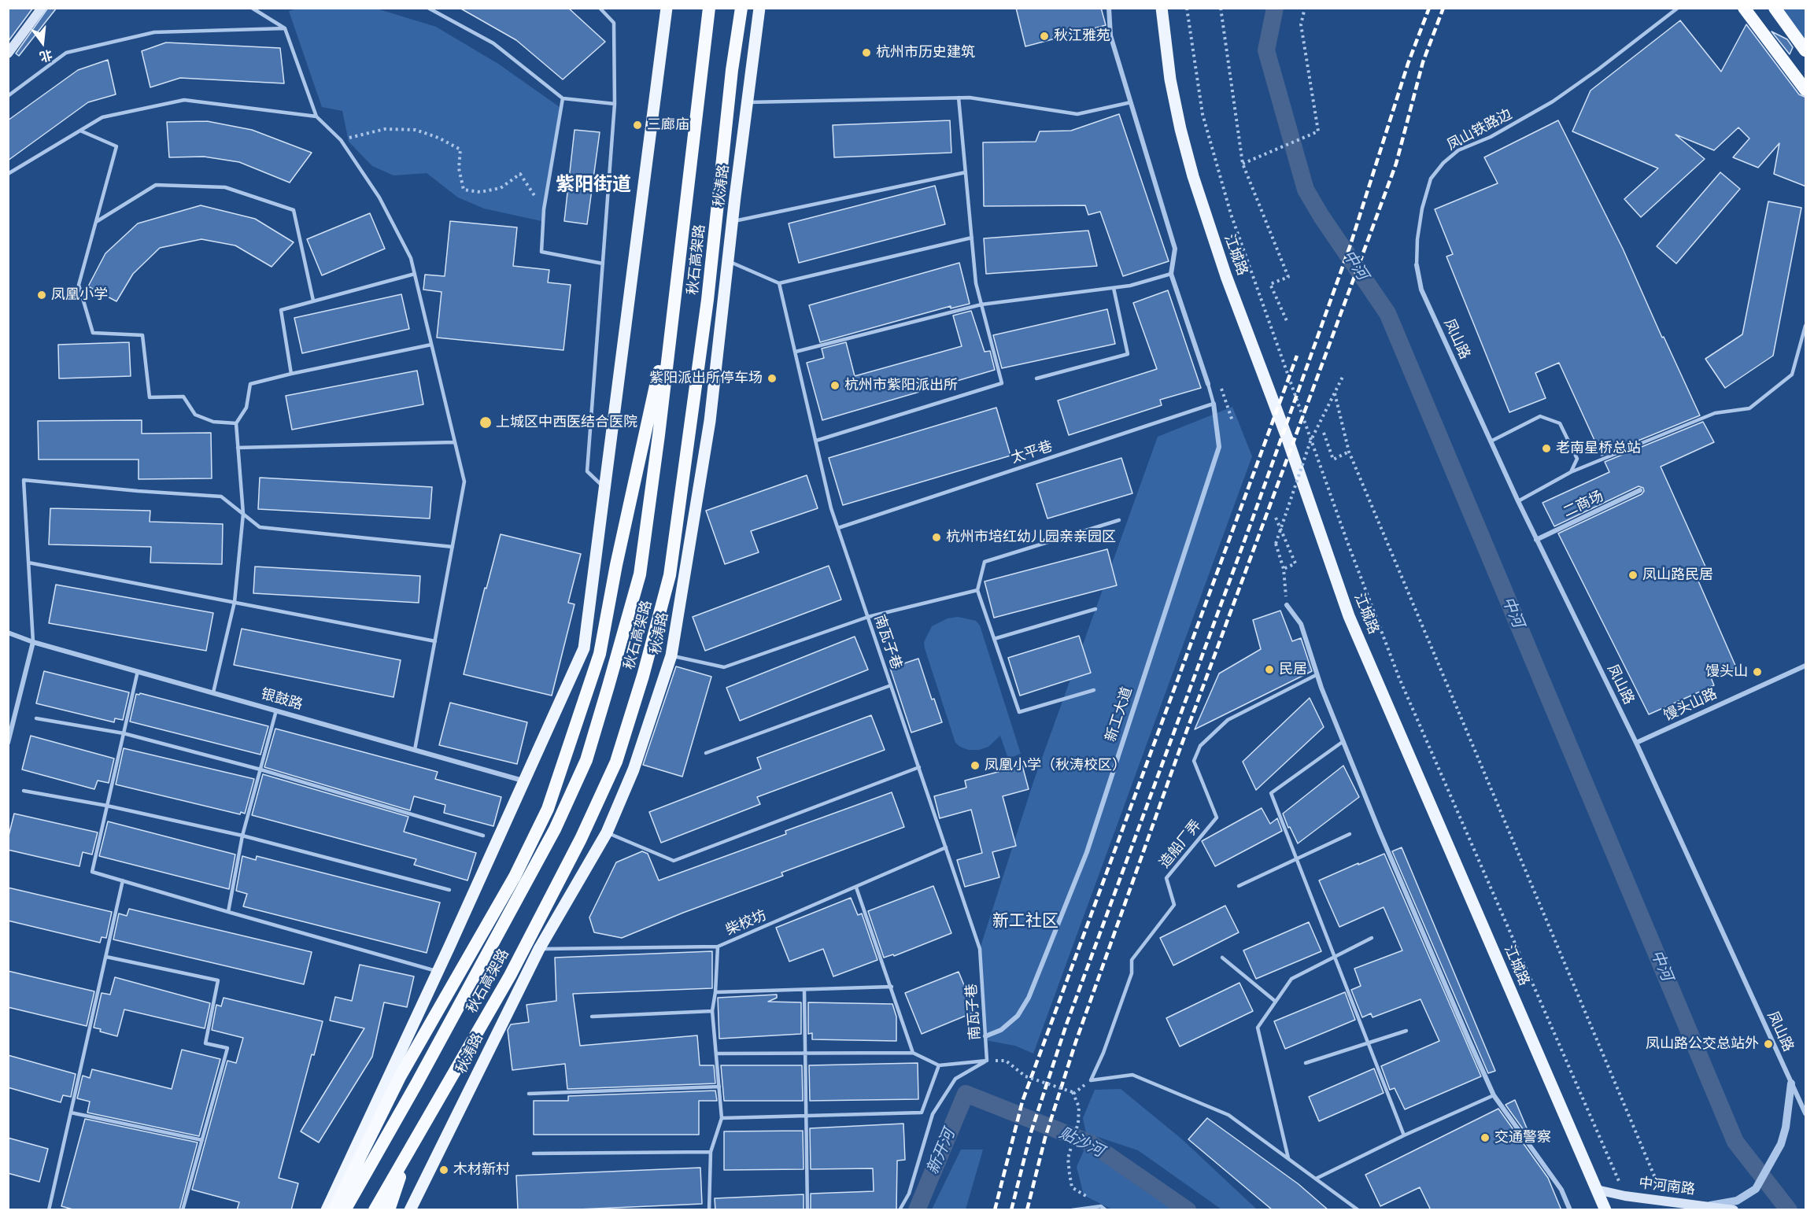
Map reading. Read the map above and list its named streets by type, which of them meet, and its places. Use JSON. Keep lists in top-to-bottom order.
{
  "streets": {
    "highway": ["秋石高架路"],
    "main road": ["秋涛路", "江城路", "中河南路"],
    "street": [
      "凤山路",
      "二商场",
      "银鼓路",
      "馒头山路",
      "新工大道"
    ],
    "lane": [
      "凤山铁路边",
      "太平巷",
      "南瓦子巷",
      "造船厂弄",
      "柴校坊"
    ]
  },
  "crossings": [
    ["凤山铁路边", "凤山路"],
    ["秋涛路", "柴校坊"],
    ["江城路", "中河南路"],
    ["凤山路", "二商场"],
    ["凤山路", "馒头山路"],
    ["太平巷", "南瓦子巷"],
    ["太平巷", "新工大道"],
    ["南瓦子巷", "新工大道"],
    ["南瓦子巷", "柴校坊"]
  ],
  "districts": ["紫阳街道", "新工社区"],
  "water": ["中河", "贴沙河", "新开河"],
  "places": [
    "秋江雅苑",
    "杭州市历史建筑",
    "三廊庙",
    "凤凰小学",
    "紫阳派出所停车场",
    "杭州市紫阳派出所",
    "上城区中西医结合医院",
    "老南星桥总站",
    "杭州市培红幼儿园亲亲园区",
    "凤山路民居",
    "民居",
    "馒头山",
    "凤凰小学（秋涛校区）",
    "凤山路公交总站外",
    "交通警察",
    "木材新村"
  ],
  "north": "bottom"
}
